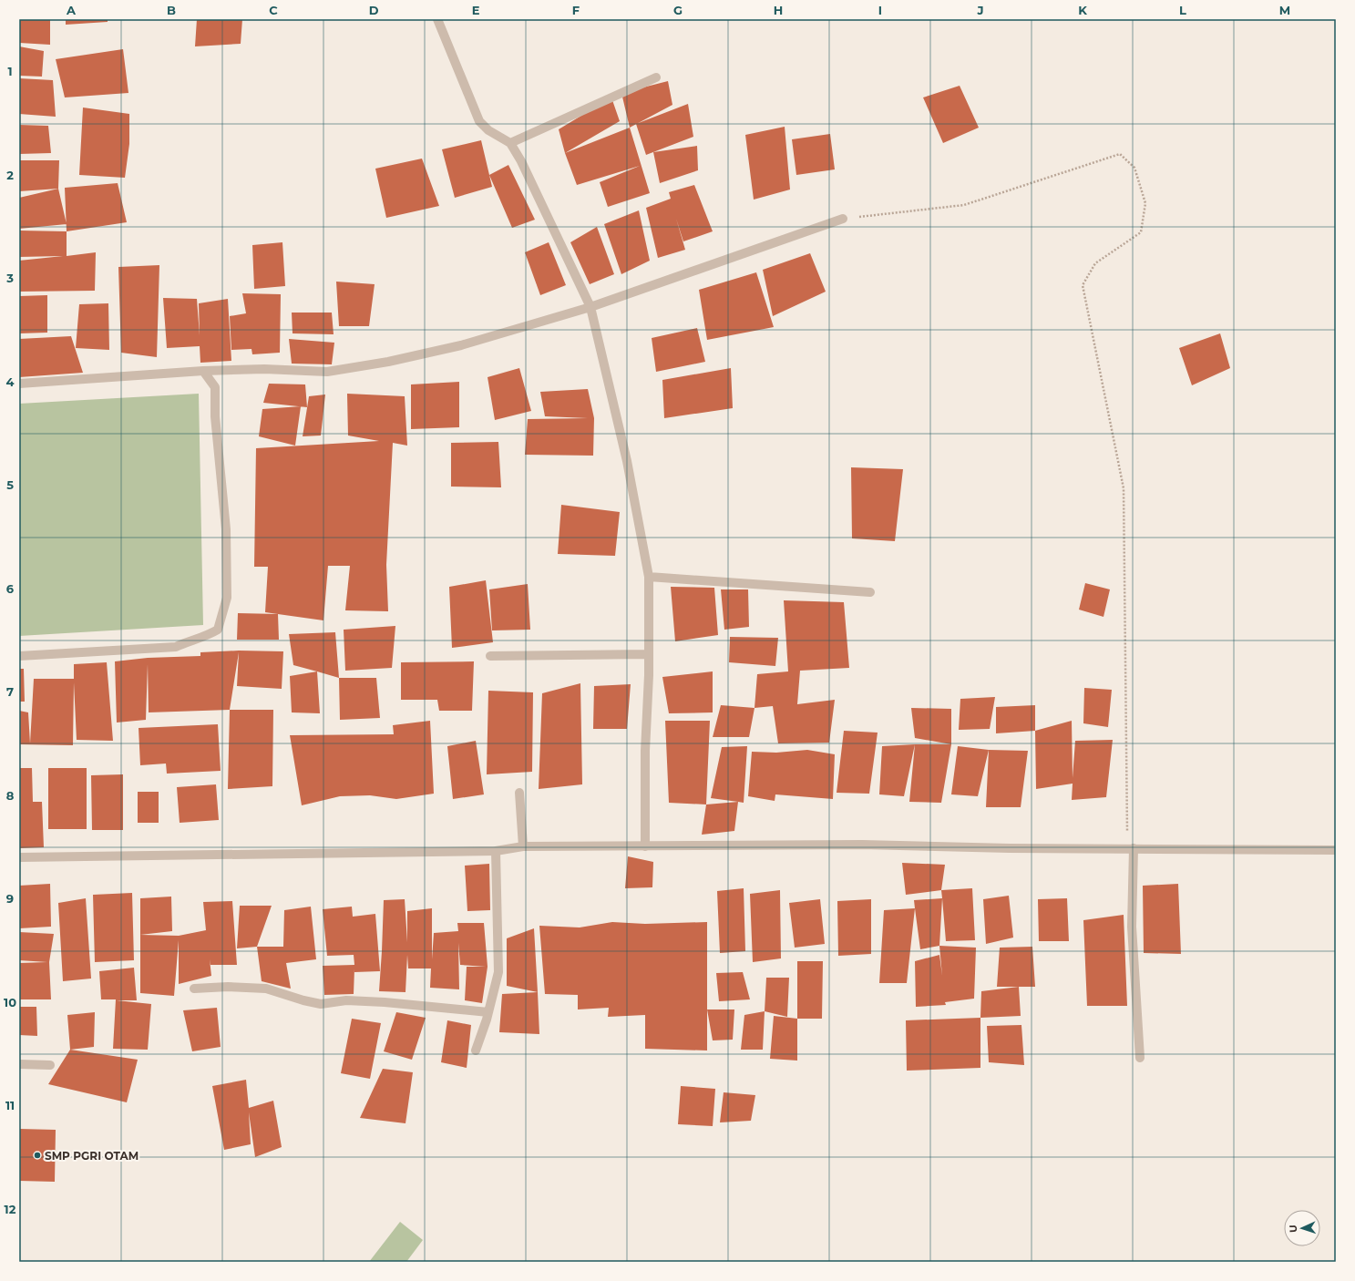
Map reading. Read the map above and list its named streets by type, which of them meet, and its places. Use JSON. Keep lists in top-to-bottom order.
{
  "places": ["SMP PGRI OTAM"],
  "north": "left",
  "grid": {
    "columns": [
      "A",
      "B",
      "C",
      "D",
      "E",
      "F",
      "G",
      "H",
      "I",
      "J",
      "K",
      "L",
      "M"
    ],
    "rows": [
      "1",
      "2",
      "3",
      "4",
      "5",
      "6",
      "7",
      "8",
      "9",
      "10",
      "11",
      "12"
    ]
  }
}
